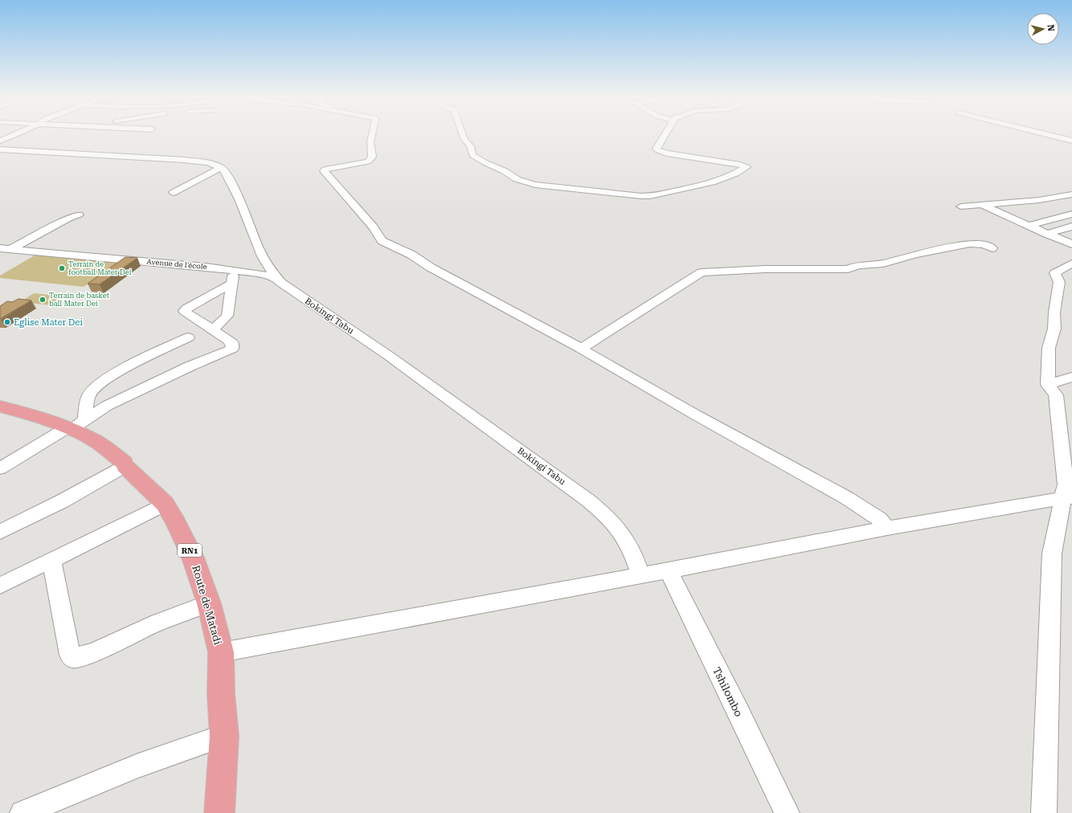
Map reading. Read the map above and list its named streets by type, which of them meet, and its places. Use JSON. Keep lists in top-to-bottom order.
{
  "streets": {
    "highway": ["RN1", "Route de Matadi"],
    "street": ["Avenue de l'école", "Bokingi Tabu", "Tshilombo"]
  },
  "crossings": [
    ["Avenue de l'école", "Bokingi Tabu"]
  ],
  "places": ["Terrain de football Mater Dei", "Terrain de basket ball Mater Dei", "Eglise Mater Dei"],
  "north": "right"
}
